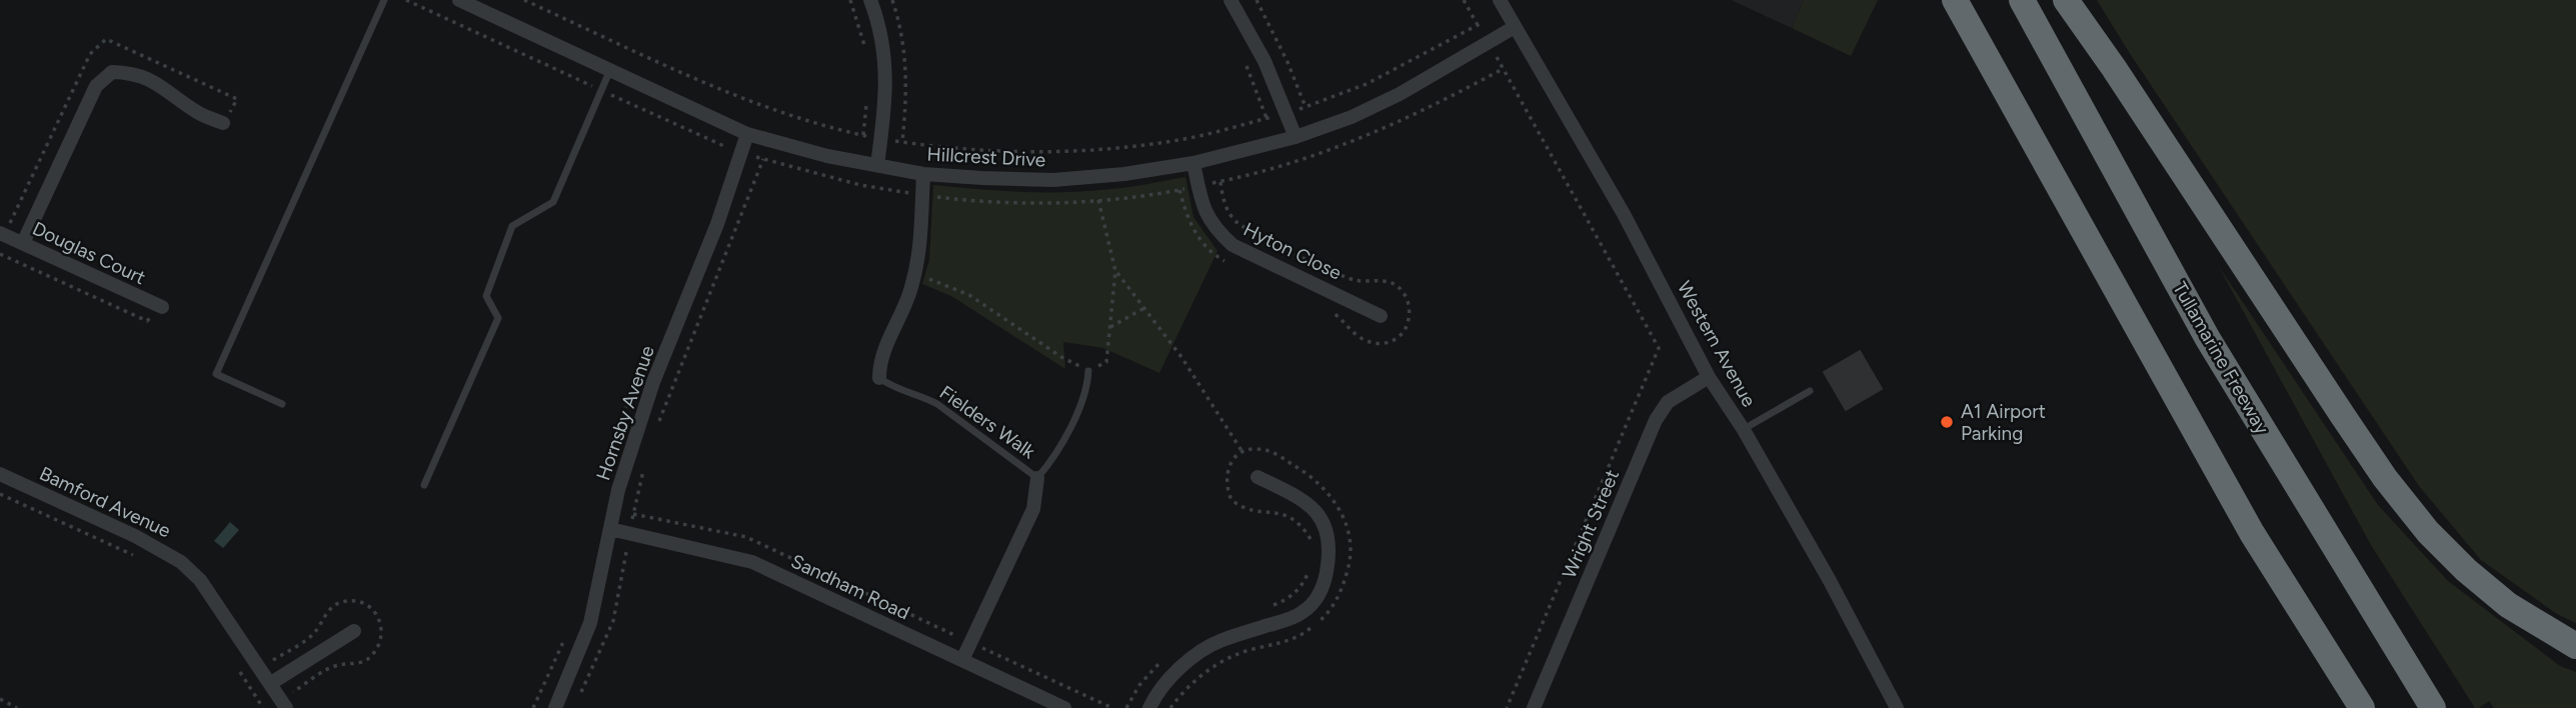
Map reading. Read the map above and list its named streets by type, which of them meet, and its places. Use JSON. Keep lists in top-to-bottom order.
{
  "streets": {
    "highway": ["Tullamarine Freeway"],
    "street": [
      "Hillcrest Drive",
      "Hyton Close",
      "Douglas Court",
      "Western Avenue",
      "Hornsby Avenue",
      "Bamford Avenue",
      "Wright Street",
      "Sandham Road"
    ],
    "lane": ["Fielders Walk"]
  },
  "crossings": [
    ["Hillcrest Drive", "Hyton Close"],
    ["Hillcrest Drive", "Western Avenue"],
    ["Hillcrest Drive", "Hornsby Avenue"],
    ["Western Avenue", "Wright Street"],
    ["Hornsby Avenue", "Sandham Road"]
  ],
  "places": ["A1 Airport Parking"]
}
